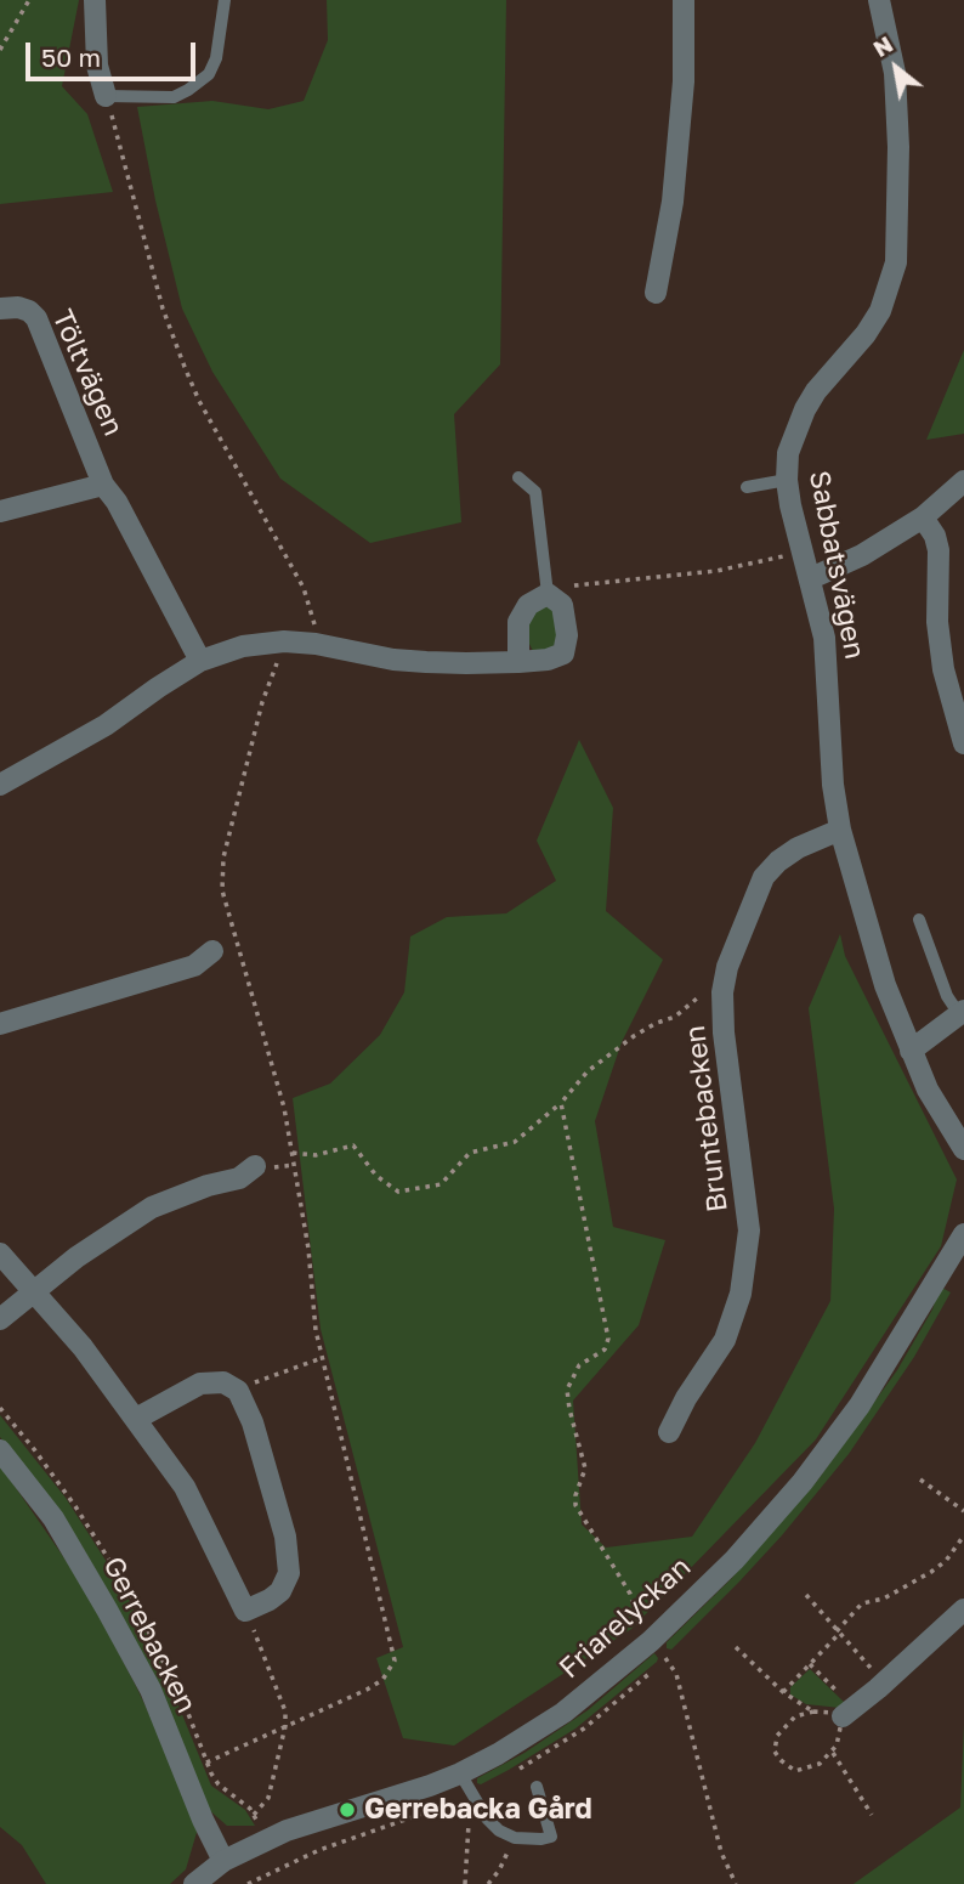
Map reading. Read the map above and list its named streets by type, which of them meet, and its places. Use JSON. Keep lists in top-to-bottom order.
{
  "streets": {
    "street": [
      "Töltvägen",
      "Sabbatsvägen",
      "Bruntebacken",
      "Friarelyckan",
      "Gerrebacken"
    ]
  },
  "crossings": [
    ["Sabbatsvägen", "Bruntebacken"],
    ["Friarelyckan", "Gerrebacken"]
  ],
  "places": ["Gerrebacka Gård"],
  "scale_bar": "50 m",
  "north": "top left"
}
